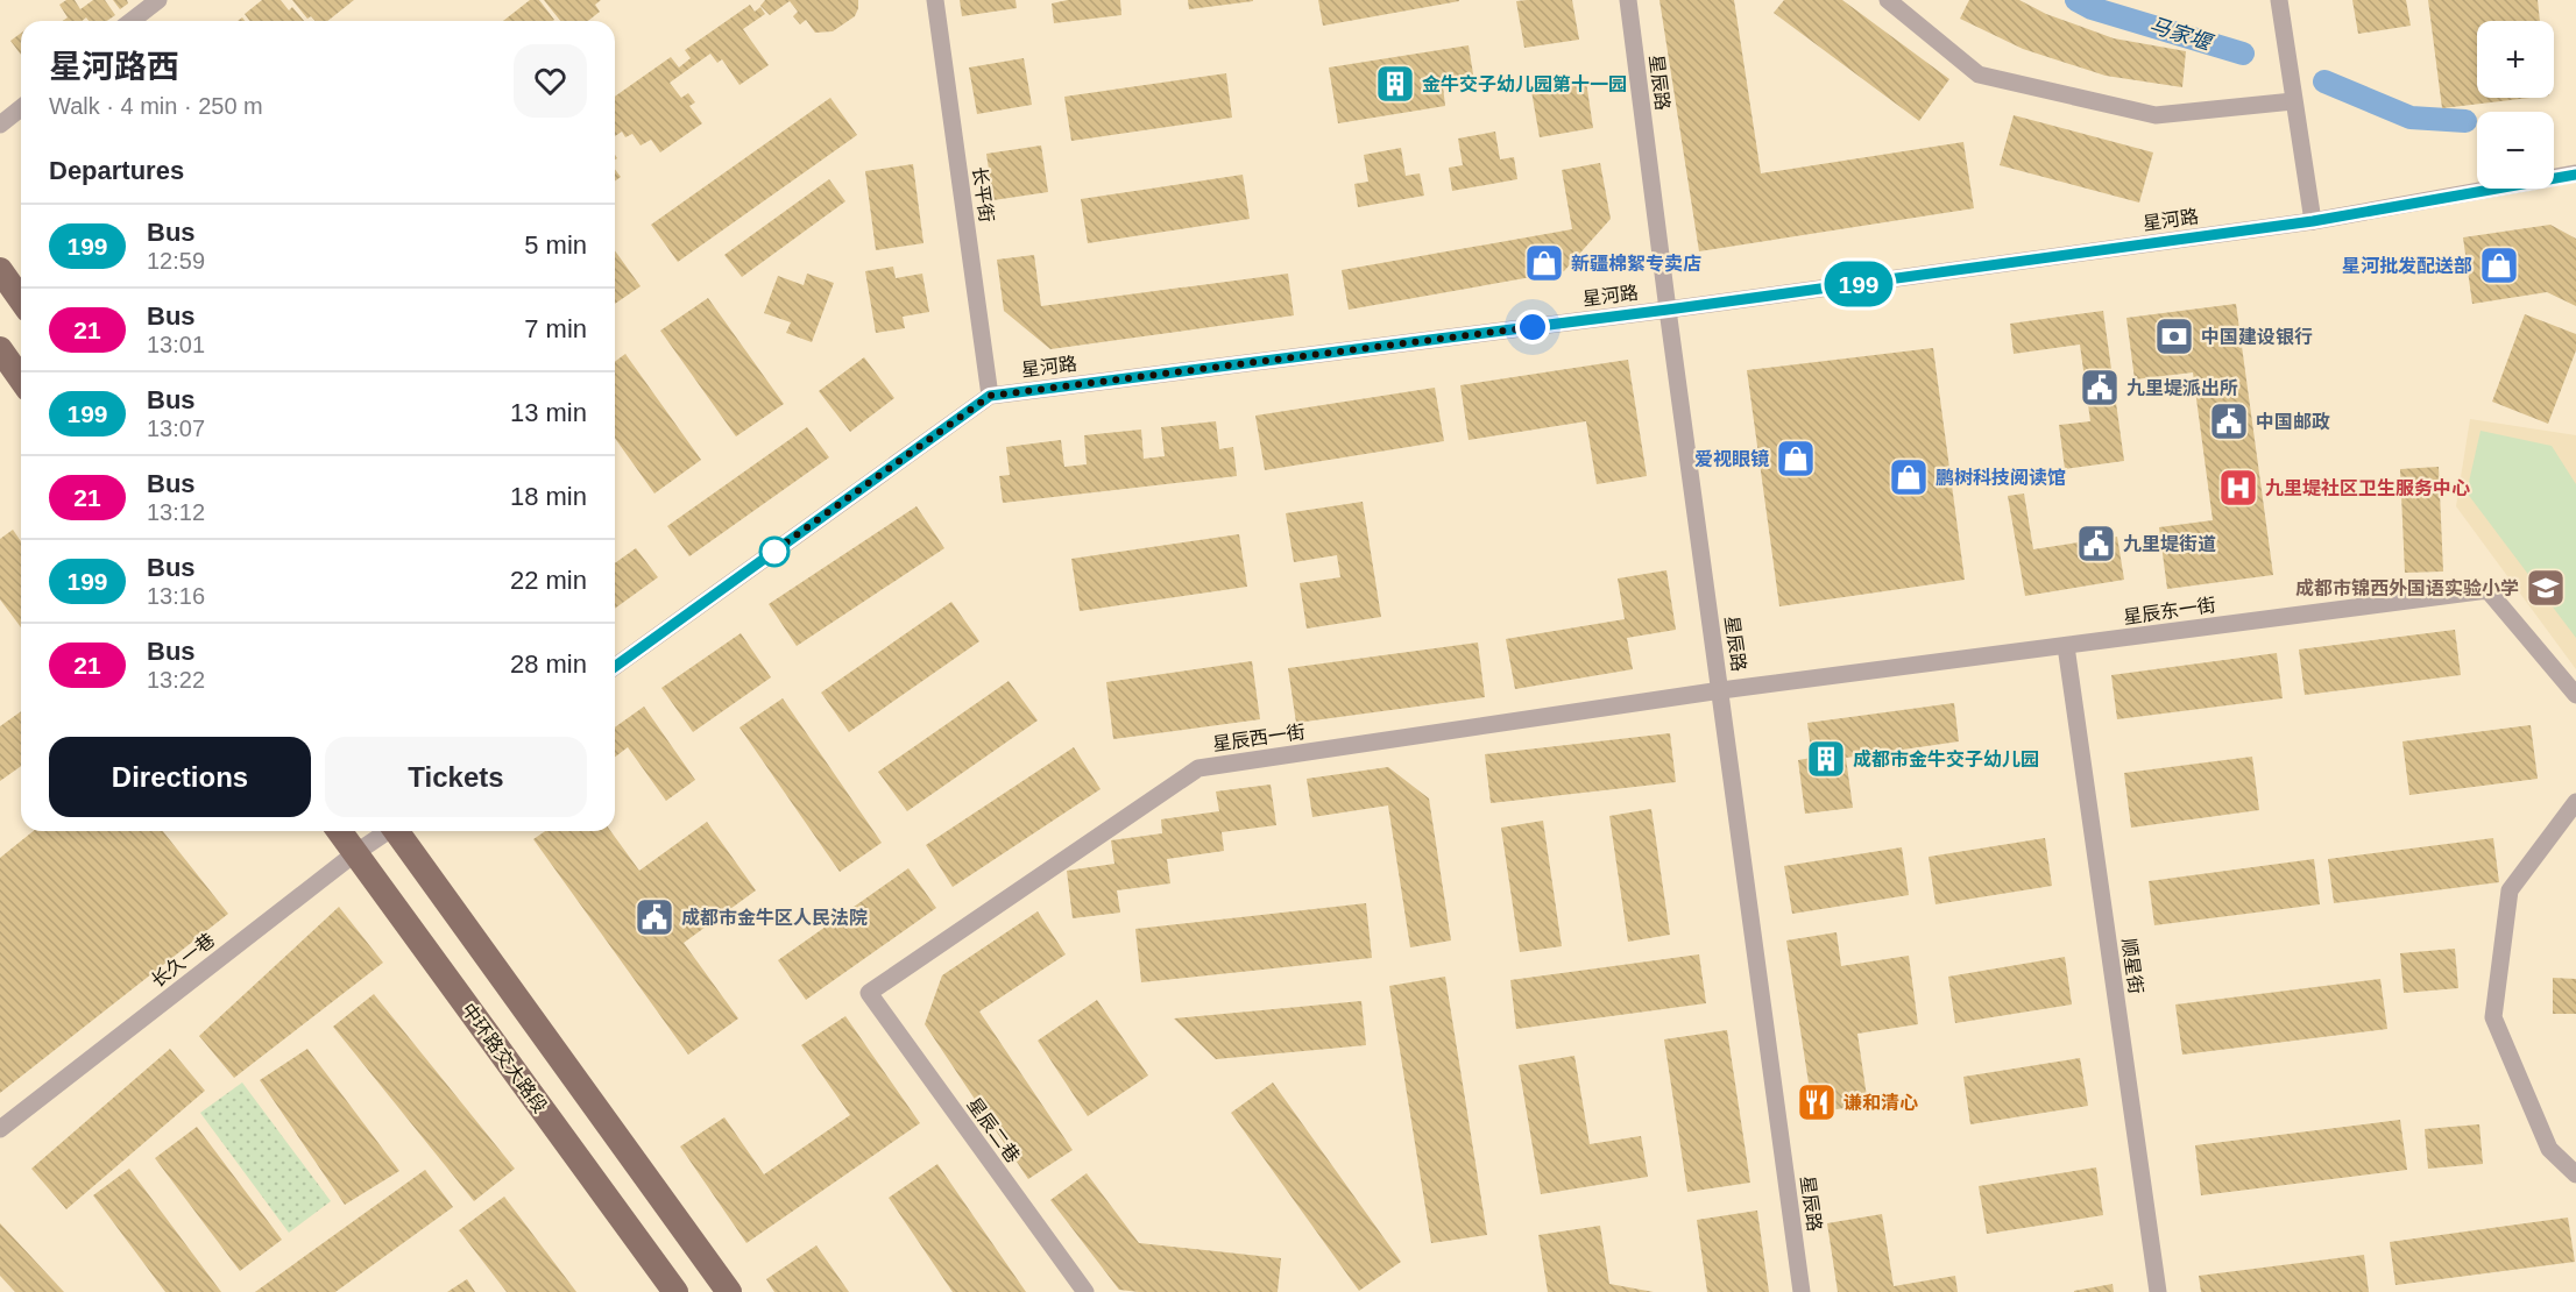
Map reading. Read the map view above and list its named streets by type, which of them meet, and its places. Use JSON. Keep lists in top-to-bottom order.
{
  "streets": {
    "main road": ["中环路交大路段"],
    "street": [
      "星辰路",
      "长平街",
      "星河路",
      "星辰东一街",
      "星辰西一街",
      "长久一巷",
      "顺星街",
      "星辰二巷"
    ]
  },
  "crossings": [
    ["星辰路", "星河路"],
    ["星辰路", "星辰东一街"],
    ["星辰路", "星辰西一街"],
    ["长平街", "星河路"],
    ["星辰东一街", "星辰西一街"],
    ["星辰东一街", "顺星街"],
    ["星辰西一街", "星辰二巷"],
    ["长久一巷", "中环路交大路段"]
  ],
  "water": ["马家堰"],
  "places": {
    "building": ["金牛交子幼儿园第十一园", "成都市金牛交子幼儿园"],
    "shop": [
      "新疆棉絮专卖店",
      "星河批发配送部",
      "爱视眼镜",
      "鹏树科技阅读馆"
    ],
    "bank": ["中国建设银行"],
    "public building": [
      "九里堤派出所",
      "中国邮政",
      "九里堤街道",
      "成都市金牛区人民法院"
    ],
    "hospital": ["九里堤社区卫生服务中心"],
    "school or university": ["成都市锦西外国语实验小学"],
    "restaurant": ["谦和清心"]
  },
  "lines": ["bus line 199"],
  "page": {
    "on_map": "199",
    "map_buttons": ["+", "−"],
    "heading": [
      ["星河路西", "Walk · 4 min · 250 m"],
      "Departures"
    ],
    "list": [
      {
        "mark": "199",
        "name": "Bus",
        "note": "12:59",
        "value": "5 min"
      },
      {
        "mark": "21",
        "name": "Bus",
        "note": "13:01",
        "value": "7 min"
      },
      {
        "mark": "199",
        "name": "Bus",
        "note": "13:07",
        "value": "13 min"
      },
      {
        "mark": "21",
        "name": "Bus",
        "note": "13:12",
        "value": "18 min"
      },
      {
        "mark": "199",
        "name": "Bus",
        "note": "13:16",
        "value": "22 min"
      },
      {
        "mark": "21",
        "name": "Bus",
        "note": "13:22",
        "value": "28 min"
      }
    ],
    "buttons": ["Directions", "Tickets"]
  }
}
